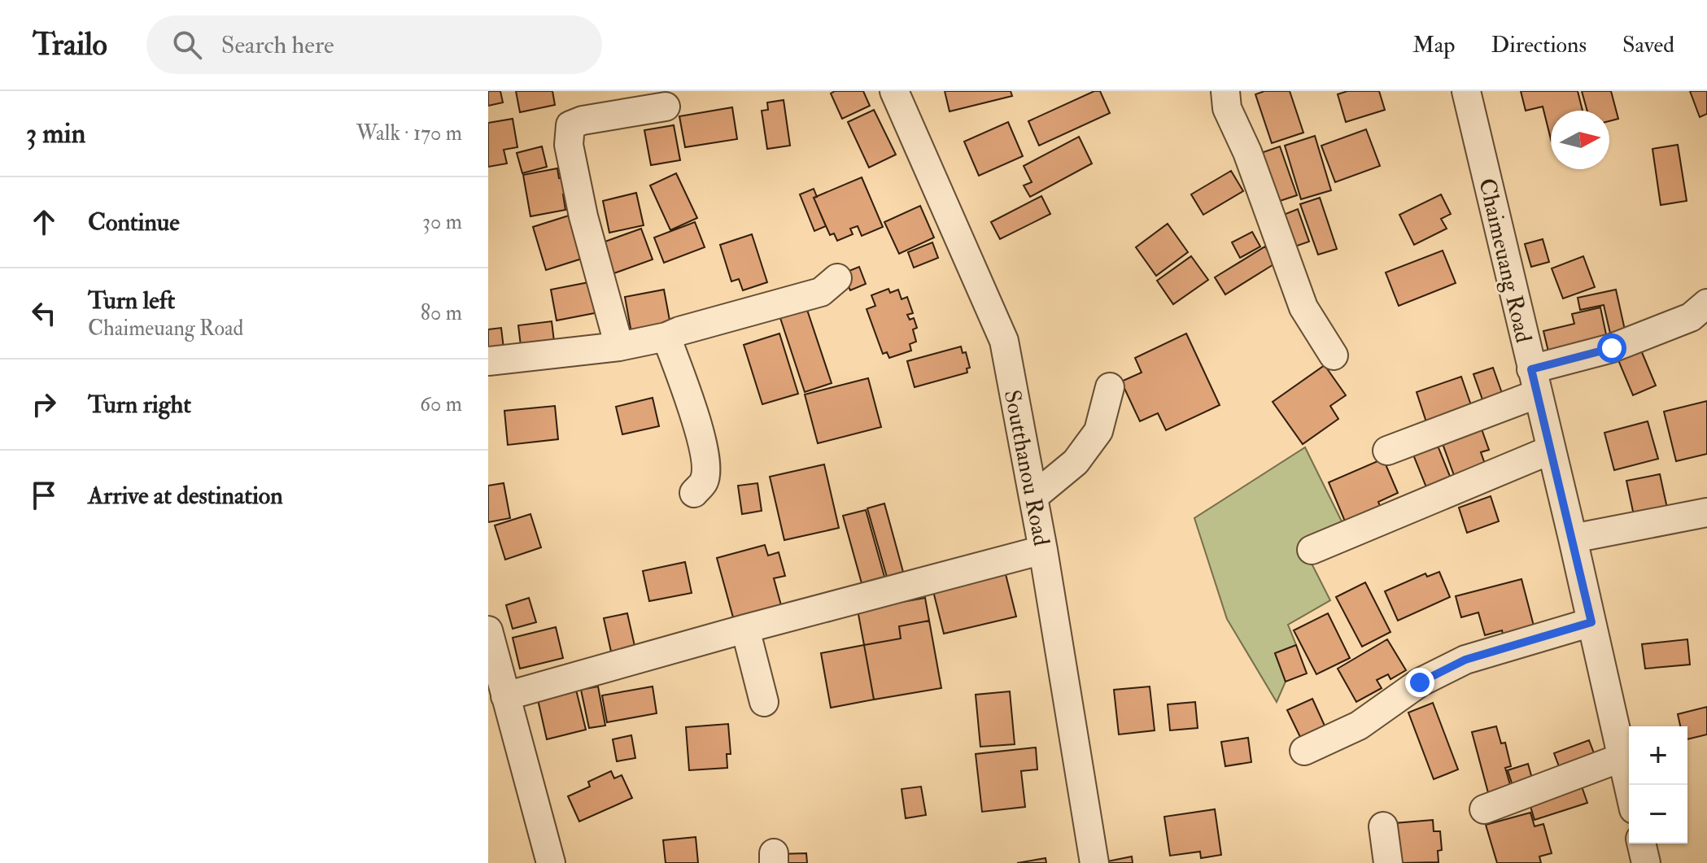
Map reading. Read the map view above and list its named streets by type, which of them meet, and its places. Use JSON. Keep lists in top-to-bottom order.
{
  "streets": {
    "street": ["Chaimeuang Road", "Soutthanou Road"]
  },
  "north": "right",
  "page": {
    "header": "Trailo",
    "search": "Search here",
    "nav": ["Map", "Directions", "Saved"],
    "heading": ["3 min", "Walk · 170 m"],
    "list": [
      ["Continue", "30 m"],
      ["Turn left", "Chaimeuang Road", "80 m"],
      ["Turn right", "60 m"],
      "Arrive at destination"
    ],
    "map_buttons": ["+", "−"]
  }
}
